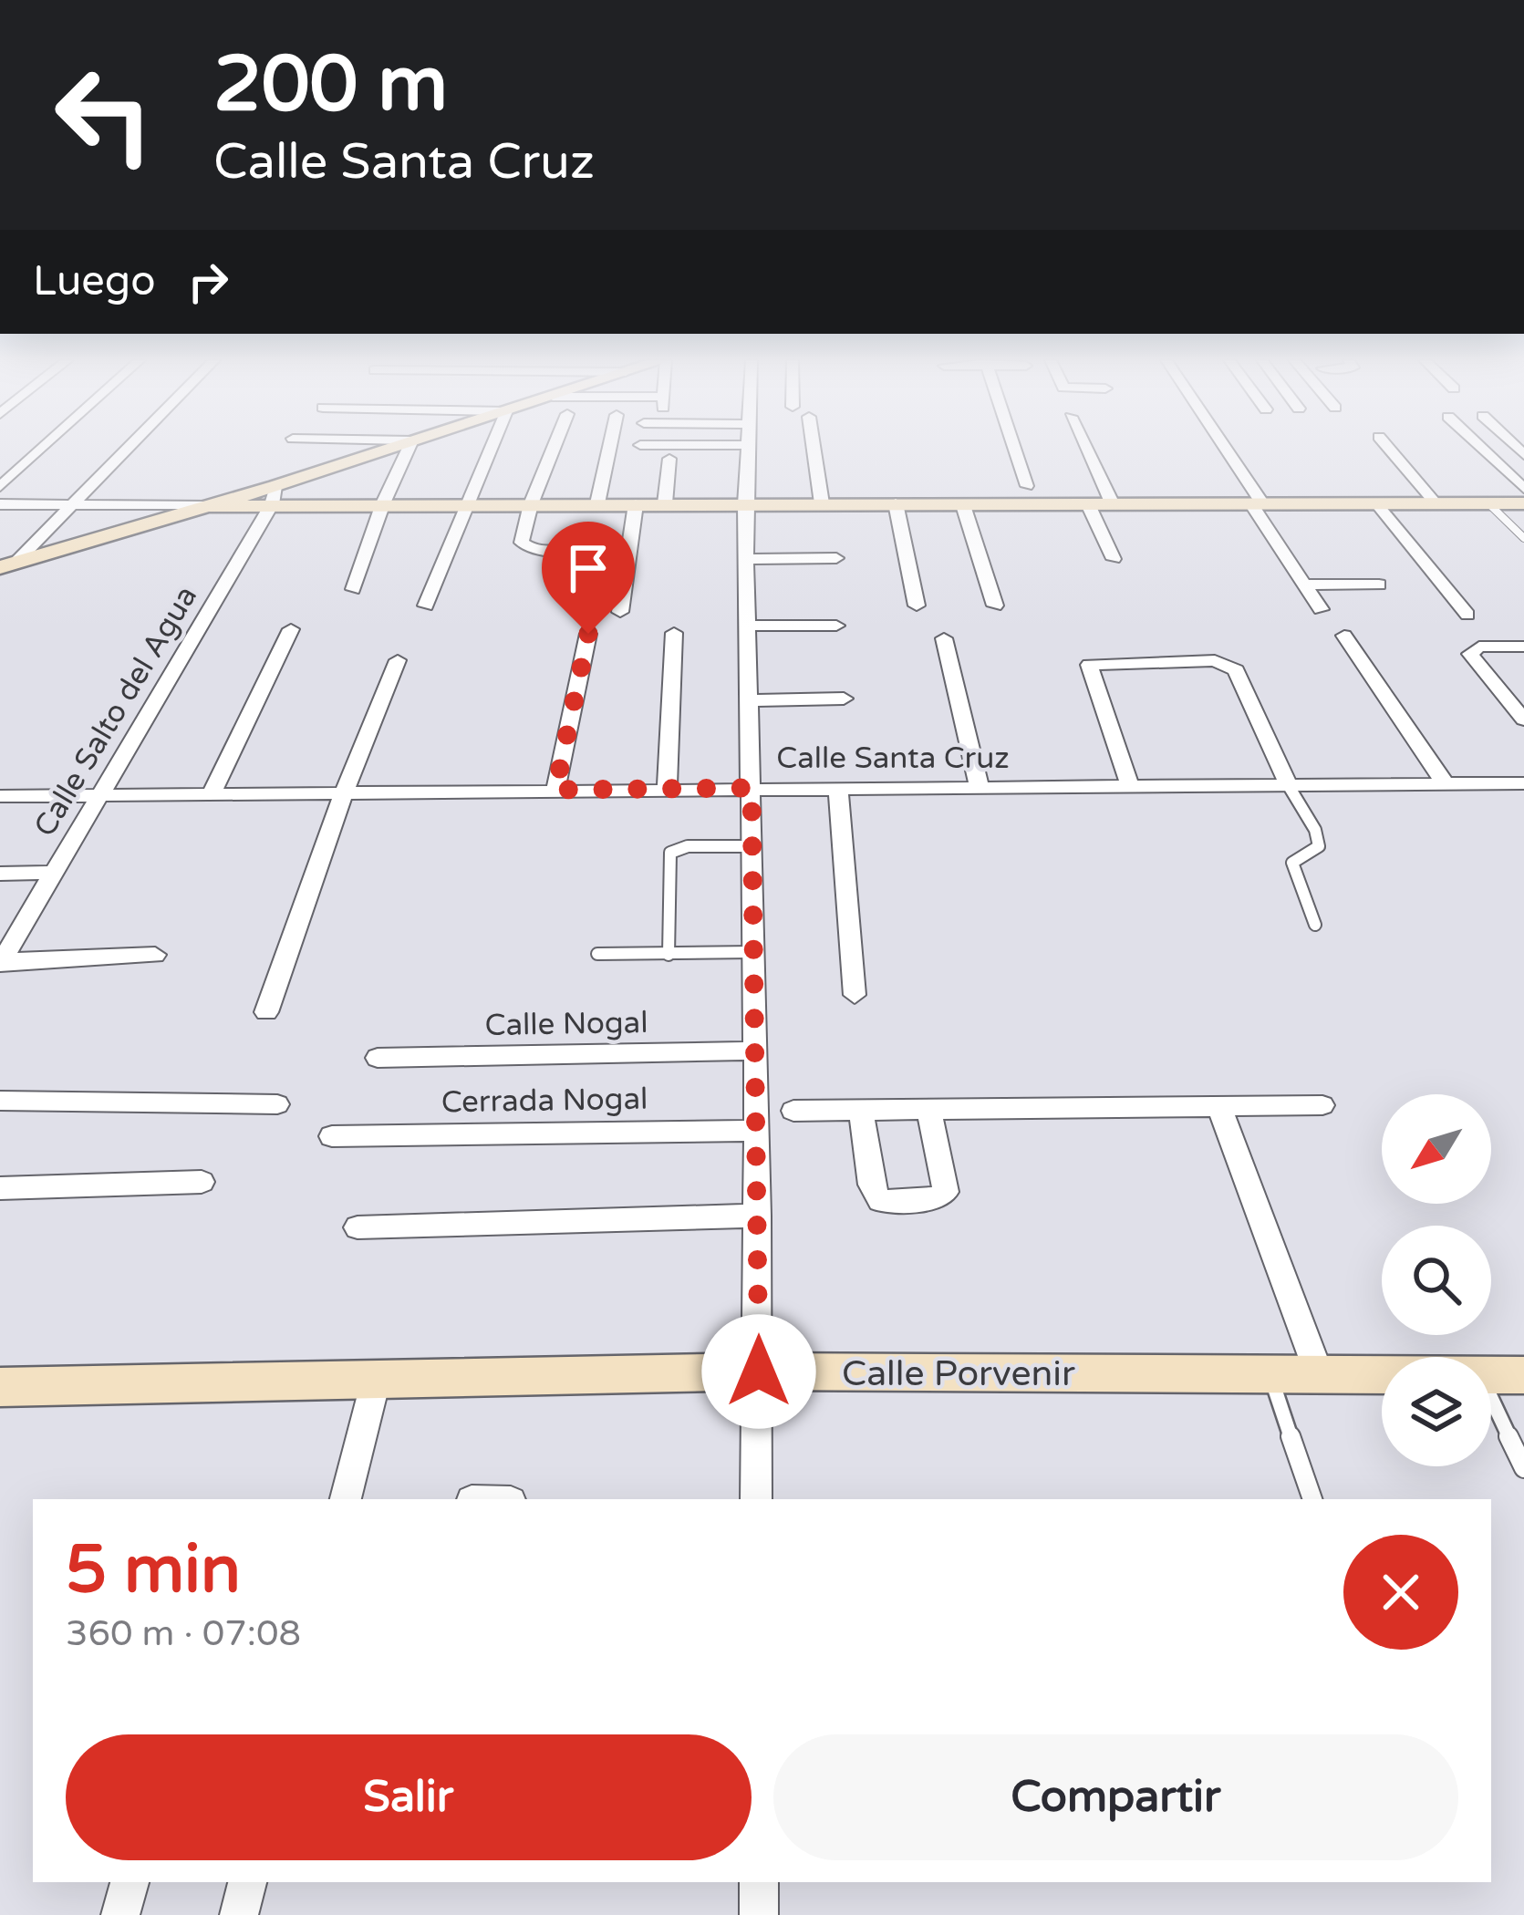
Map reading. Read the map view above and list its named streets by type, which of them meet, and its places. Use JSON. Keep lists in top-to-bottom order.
{
  "streets": {
    "street": [
      "Calle Salto del Agua",
      "Calle Santa Cruz",
      "Calle Nogal",
      "Cerrada Nogal",
      "Calle Porvenir"
    ]
  },
  "crossings": [
    ["Calle Salto del Agua", "Calle Santa Cruz"]
  ],
  "north": "bottom left",
  "page": {
    "turn": ["200 m", "Calle Santa Cruz"],
    "then": "Luego",
    "heading": ["5 min", "360 m · 07:08"],
    "buttons": ["Salir", "Compartir"]
  }
}
